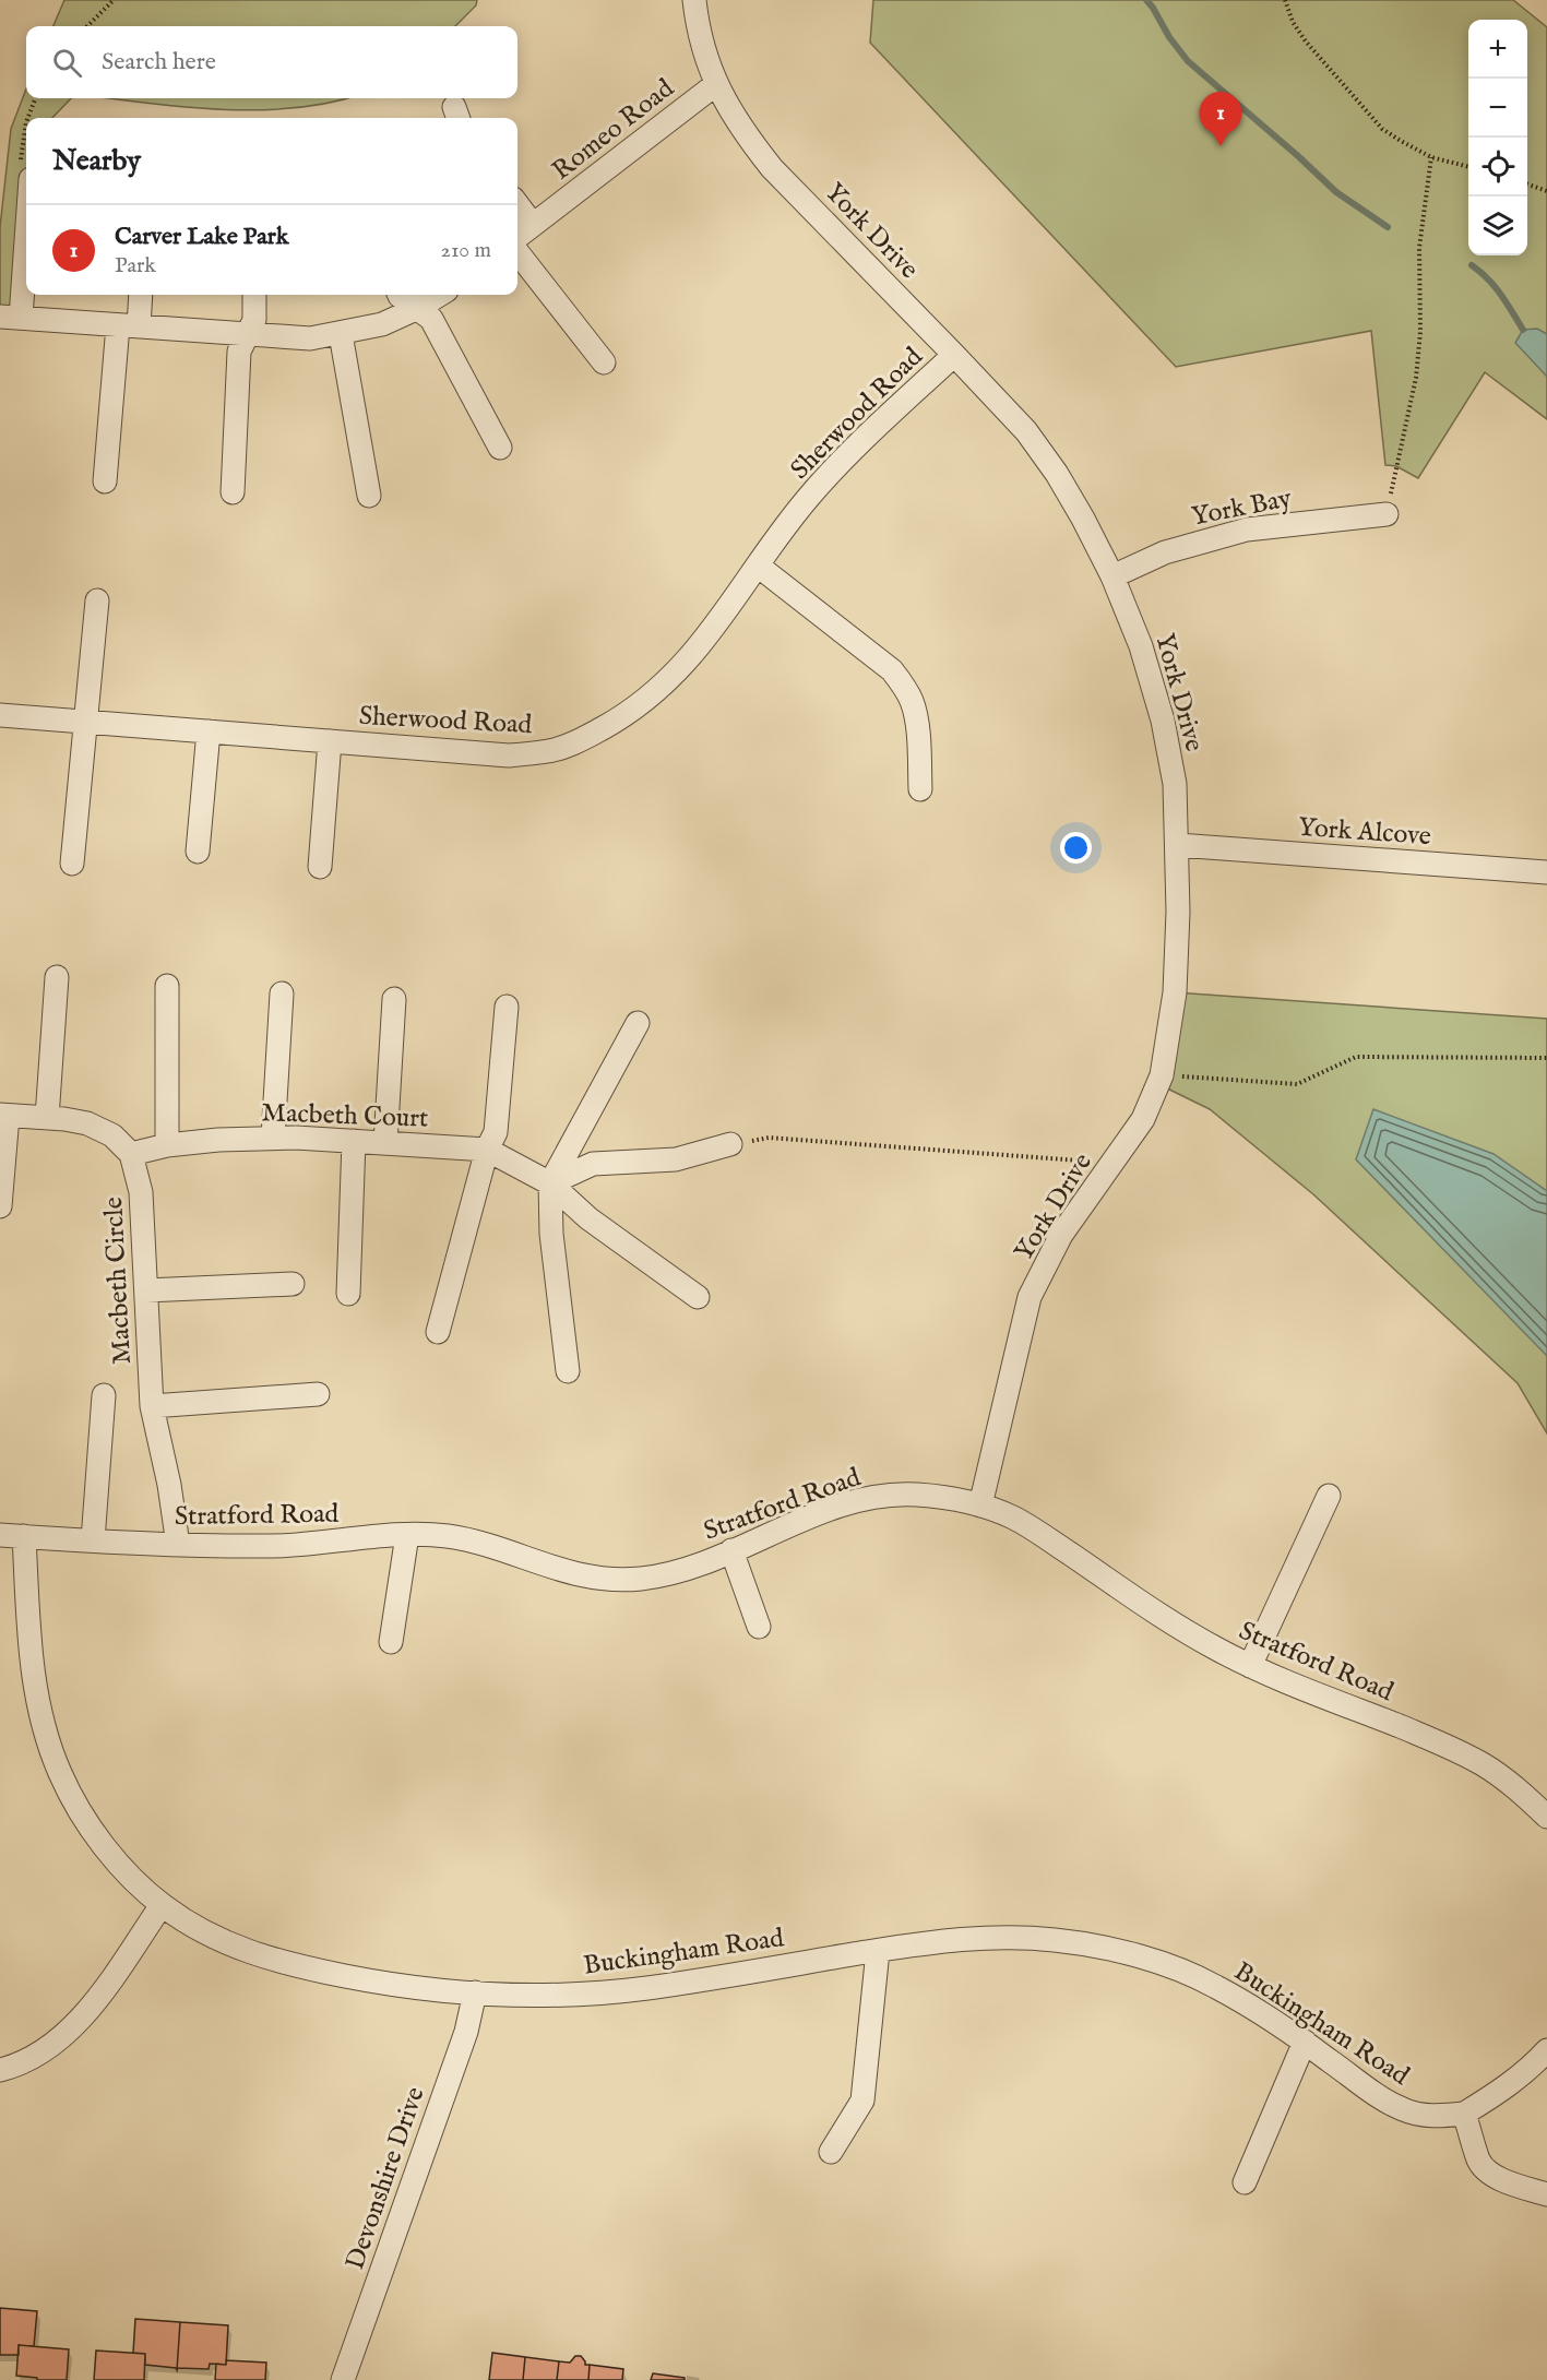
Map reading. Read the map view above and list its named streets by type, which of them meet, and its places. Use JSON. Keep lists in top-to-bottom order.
{
  "streets": {
    "street": [
      "Romeo Road",
      "York Drive",
      "Sherwood Road",
      "York Bay",
      "York Alcove",
      "Macbeth Court",
      "Macbeth Circle",
      "Stratford Road",
      "Buckingham Road",
      "Devonshire Drive"
    ]
  },
  "crossings": [
    ["Romeo Road", "York Drive"],
    ["York Drive", "Sherwood Road"],
    ["York Drive", "York Bay"],
    ["York Drive", "York Alcove"],
    ["York Drive", "Stratford Road"],
    ["Macbeth Court", "Macbeth Circle"],
    ["Macbeth Circle", "Stratford Road"],
    ["Stratford Road", "Buckingham Road"],
    ["Buckingham Road", "Devonshire Drive"]
  ],
  "page": {
    "map_buttons": ["+", "−"],
    "search": "Search here",
    "pins": "1",
    "heading": "Nearby",
    "list": [
      {
        "mark": "1",
        "name": "Carver Lake Park",
        "note": "Park",
        "value": "210 m"
      }
    ]
  }
}
